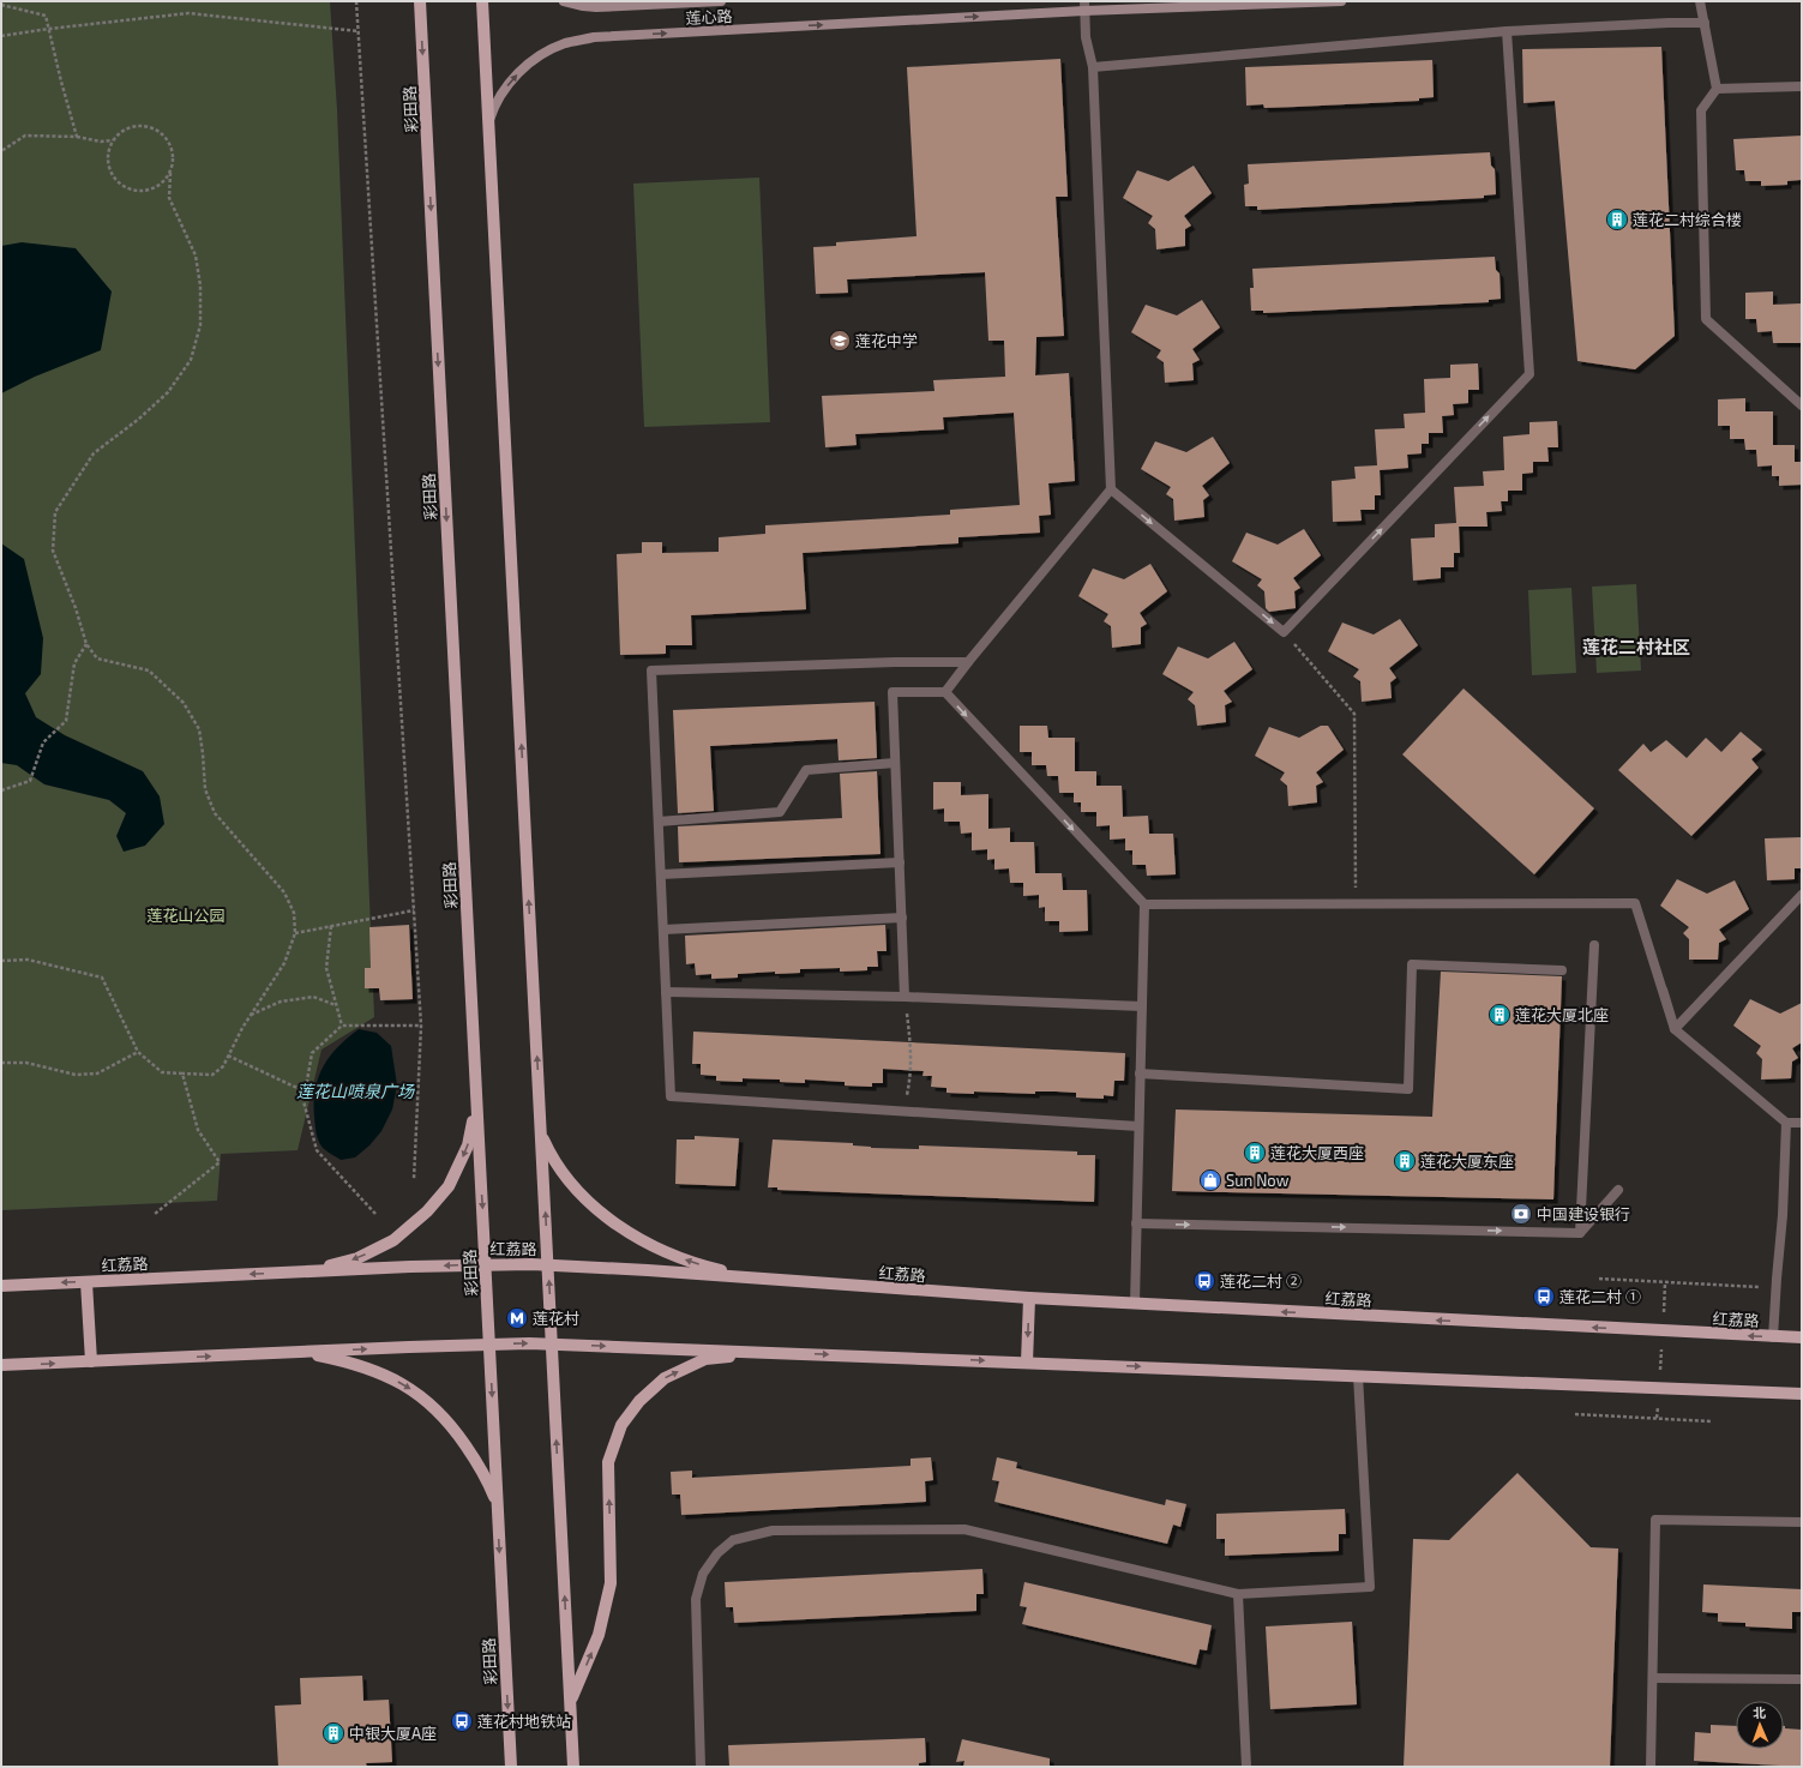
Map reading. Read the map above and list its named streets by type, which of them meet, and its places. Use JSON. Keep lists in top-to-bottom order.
{
  "streets": {
    "main road": ["莲心路", "彩田路", "红荔路"]
  },
  "crossings": [
    ["彩田路", "红荔路"]
  ],
  "one_way": ["莲心路"],
  "districts": ["莲花二村社区"],
  "water": ["莲花山喷泉广场"],
  "parks": ["莲花山公园"],
  "places": {
    "building": [
      "莲花二村综合楼",
      "莲花大厦北座",
      "莲花大厦西座",
      "莲花大厦东座",
      "中银大厦A座"
    ],
    "school or university": ["莲花中学"],
    "shop": ["Sun Now"],
    "bank": ["中国建设银行"],
    "bus stop": ["莲花二村 ②", "莲花二村 ①", "莲花村地铁站"],
    "metro station": ["莲花村"]
  },
  "north": "top"
}
